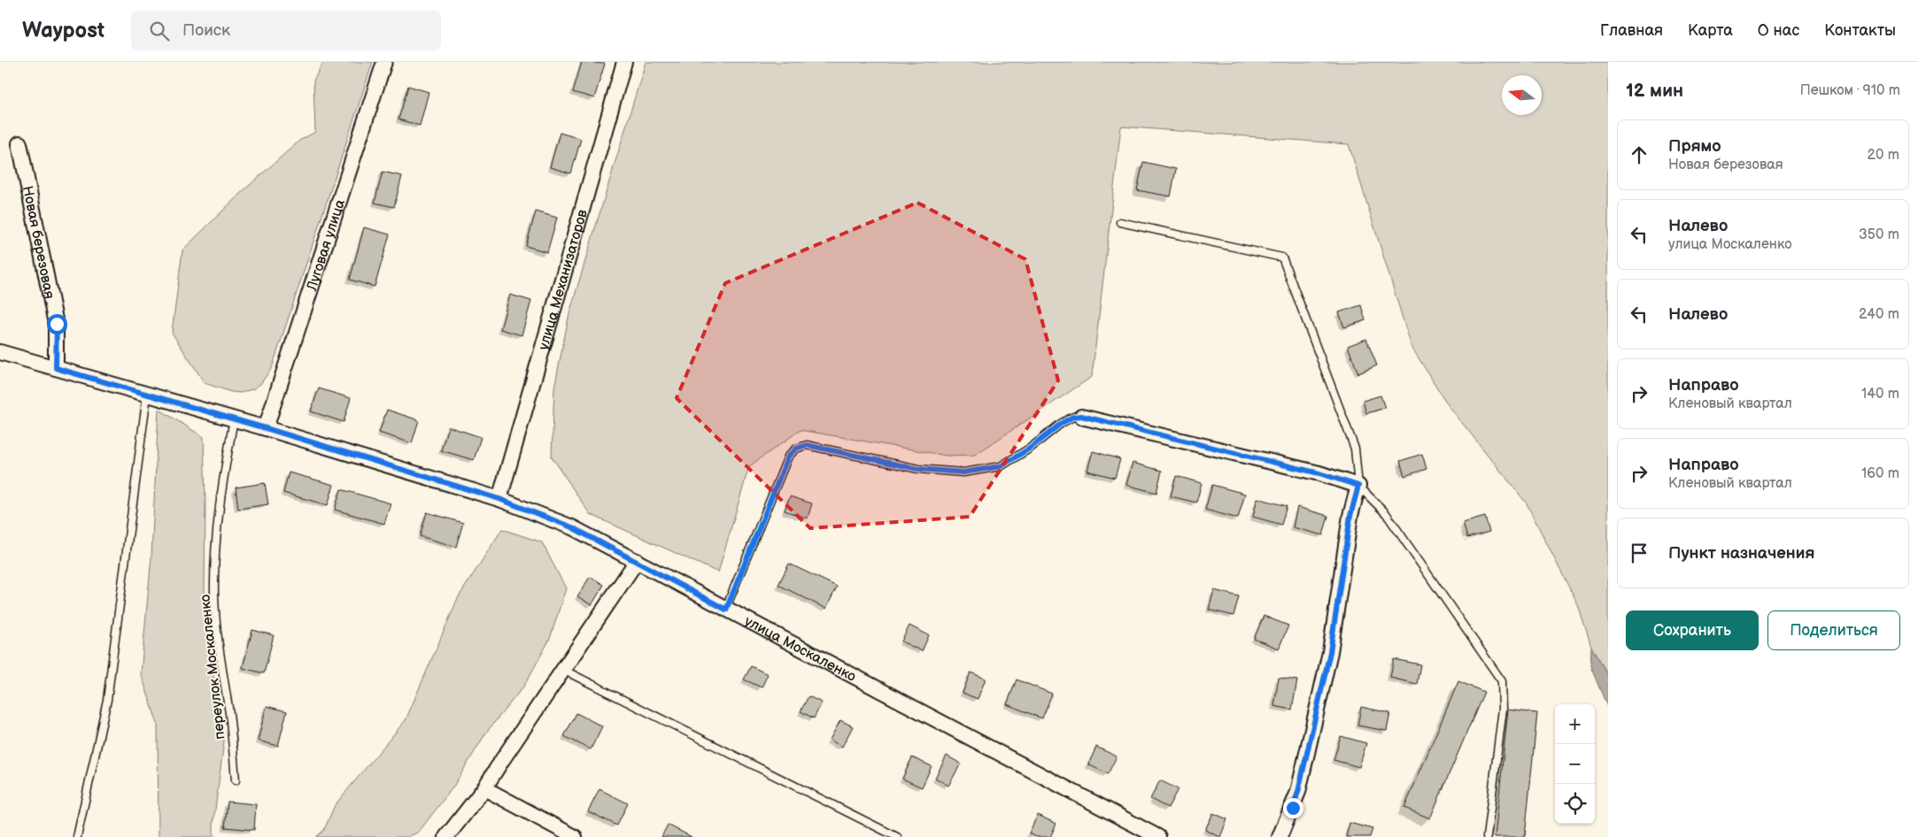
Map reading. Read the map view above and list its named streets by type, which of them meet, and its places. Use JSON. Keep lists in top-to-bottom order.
{
  "streets": {
    "street": [
      "Новая березовая",
      "Луговая улица",
      "улица Механизаторов",
      "улица Москаленко"
    ],
    "lane": ["переулок Москаленко"]
  },
  "crossings": [
    ["Новая березовая", "улица Москаленко"],
    ["Луговая улица", "улица Москаленко"],
    ["улица Механизаторов", "улица Москаленко"],
    ["улица Москаленко", "переулок Москаленко"]
  ],
  "north": "left",
  "page": {
    "header": "Waypost",
    "search": "Поиск",
    "nav": [
      "Главная",
      "Карта",
      "О нас",
      "Контакты"
    ],
    "heading": ["12 мин", "Пешком · 910 m"],
    "list": [
      ["Прямо", "Новая березовая", "20 m"],
      ["Налево", "улица Москаленко", "350 m"],
      ["Налево", "240 m"],
      ["Направо", "Кленовый квартал", "140 m"],
      ["Направо", "Кленовый квартал", "160 m"],
      "Пункт назначения"
    ],
    "buttons": ["Сохранить", "Поделиться"],
    "map_buttons": ["+", "−"]
  }
}
